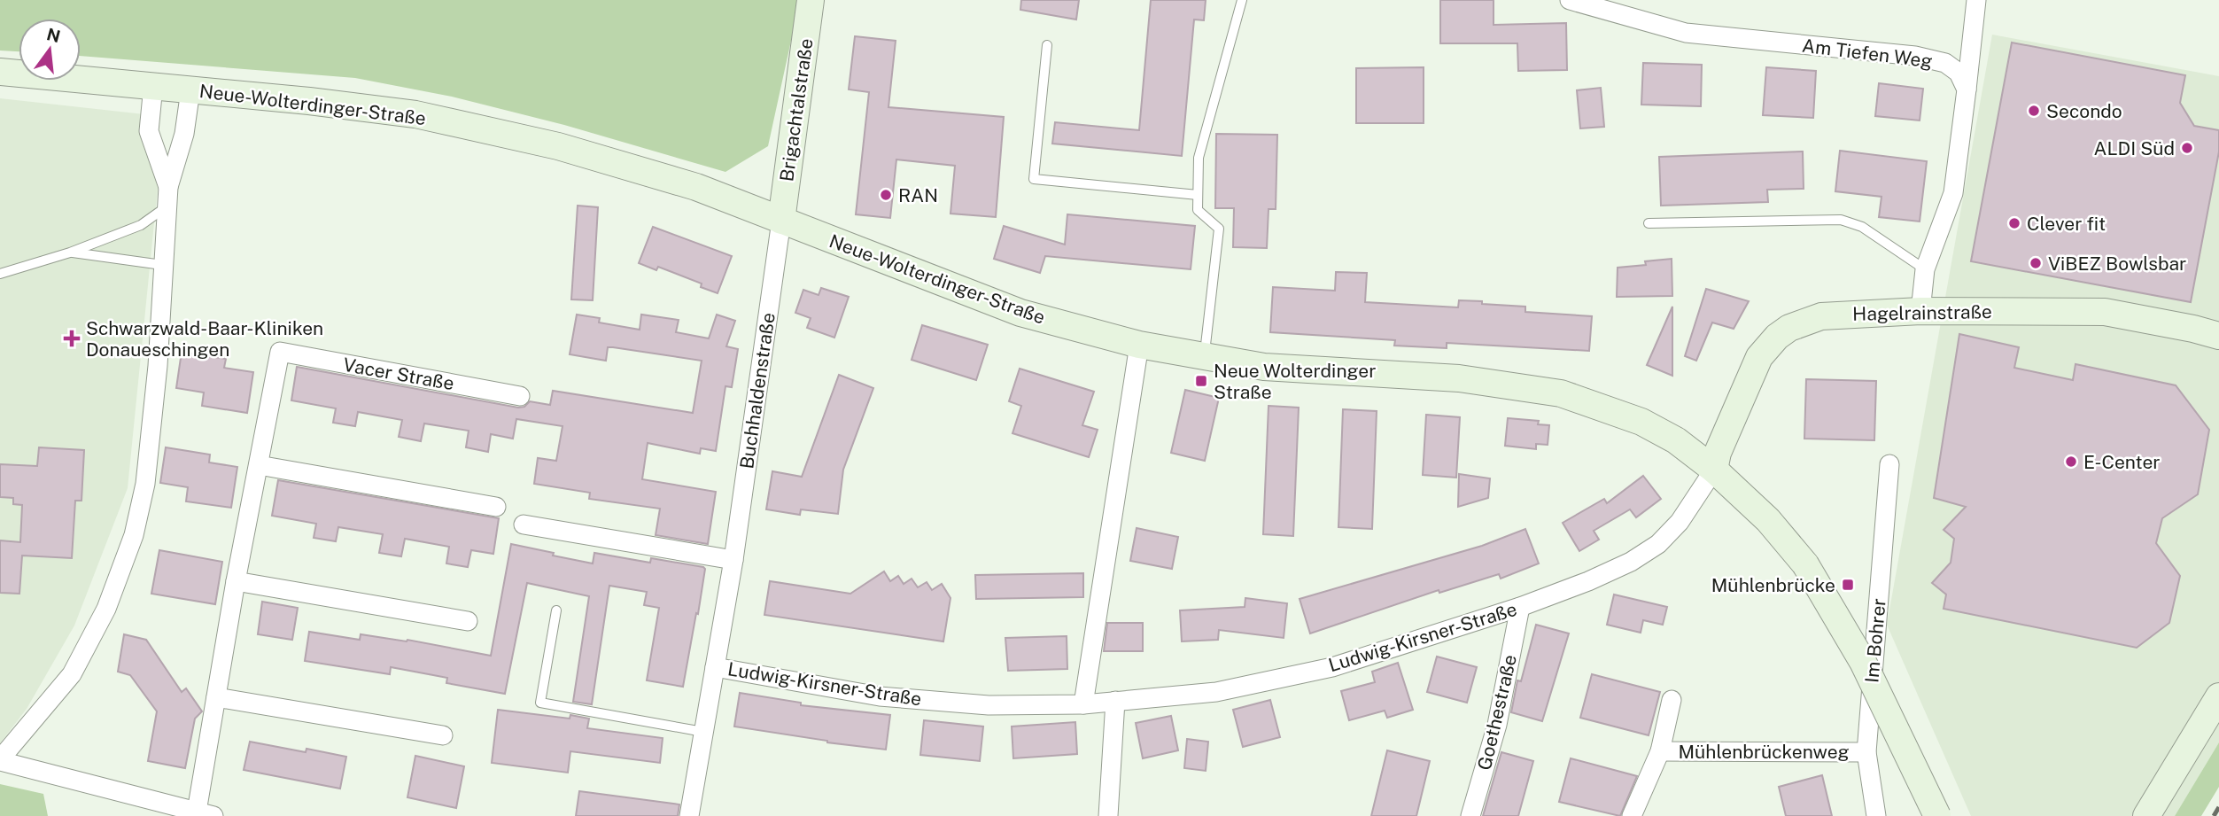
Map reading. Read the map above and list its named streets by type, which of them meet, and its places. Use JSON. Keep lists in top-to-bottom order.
{
  "streets": {
    "main road": ["Neue-Wolterdinger-Straße", "Brigachtalstraße", "Hagelrainstraße"],
    "street": [
      "Am Tiefen Weg",
      "Vacer Straße",
      "Buchhaldenstraße",
      "Ludwig-Kirsner-Straße",
      "Im Bohrer",
      "Goethestraße",
      "Mühlenbrückenweg"
    ]
  },
  "crossings": [
    ["Neue-Wolterdinger-Straße", "Brigachtalstraße"],
    ["Neue-Wolterdinger-Straße", "Hagelrainstraße"],
    ["Neue-Wolterdinger-Straße", "Buchhaldenstraße"],
    ["Neue-Wolterdinger-Straße", "Ludwig-Kirsner-Straße"],
    ["Brigachtalstraße", "Buchhaldenstraße"],
    ["Hagelrainstraße", "Ludwig-Kirsner-Straße"],
    ["Buchhaldenstraße", "Ludwig-Kirsner-Straße"],
    ["Ludwig-Kirsner-Straße", "Goethestraße"],
    ["Im Bohrer", "Mühlenbrückenweg"]
  ],
  "places": {
    "other": [
      "Secondo",
      "ALDI Süd",
      "RAN",
      "Clever fit",
      "ViBEZ Bowlsbar",
      "E-Center"
    ],
    "health": ["Schwarzwald-Baar-Kliniken Donaueschingen"],
    "transit": ["Neue Wolterdinger Straße", "Mühlenbrücke"]
  },
  "north": "top"
}
